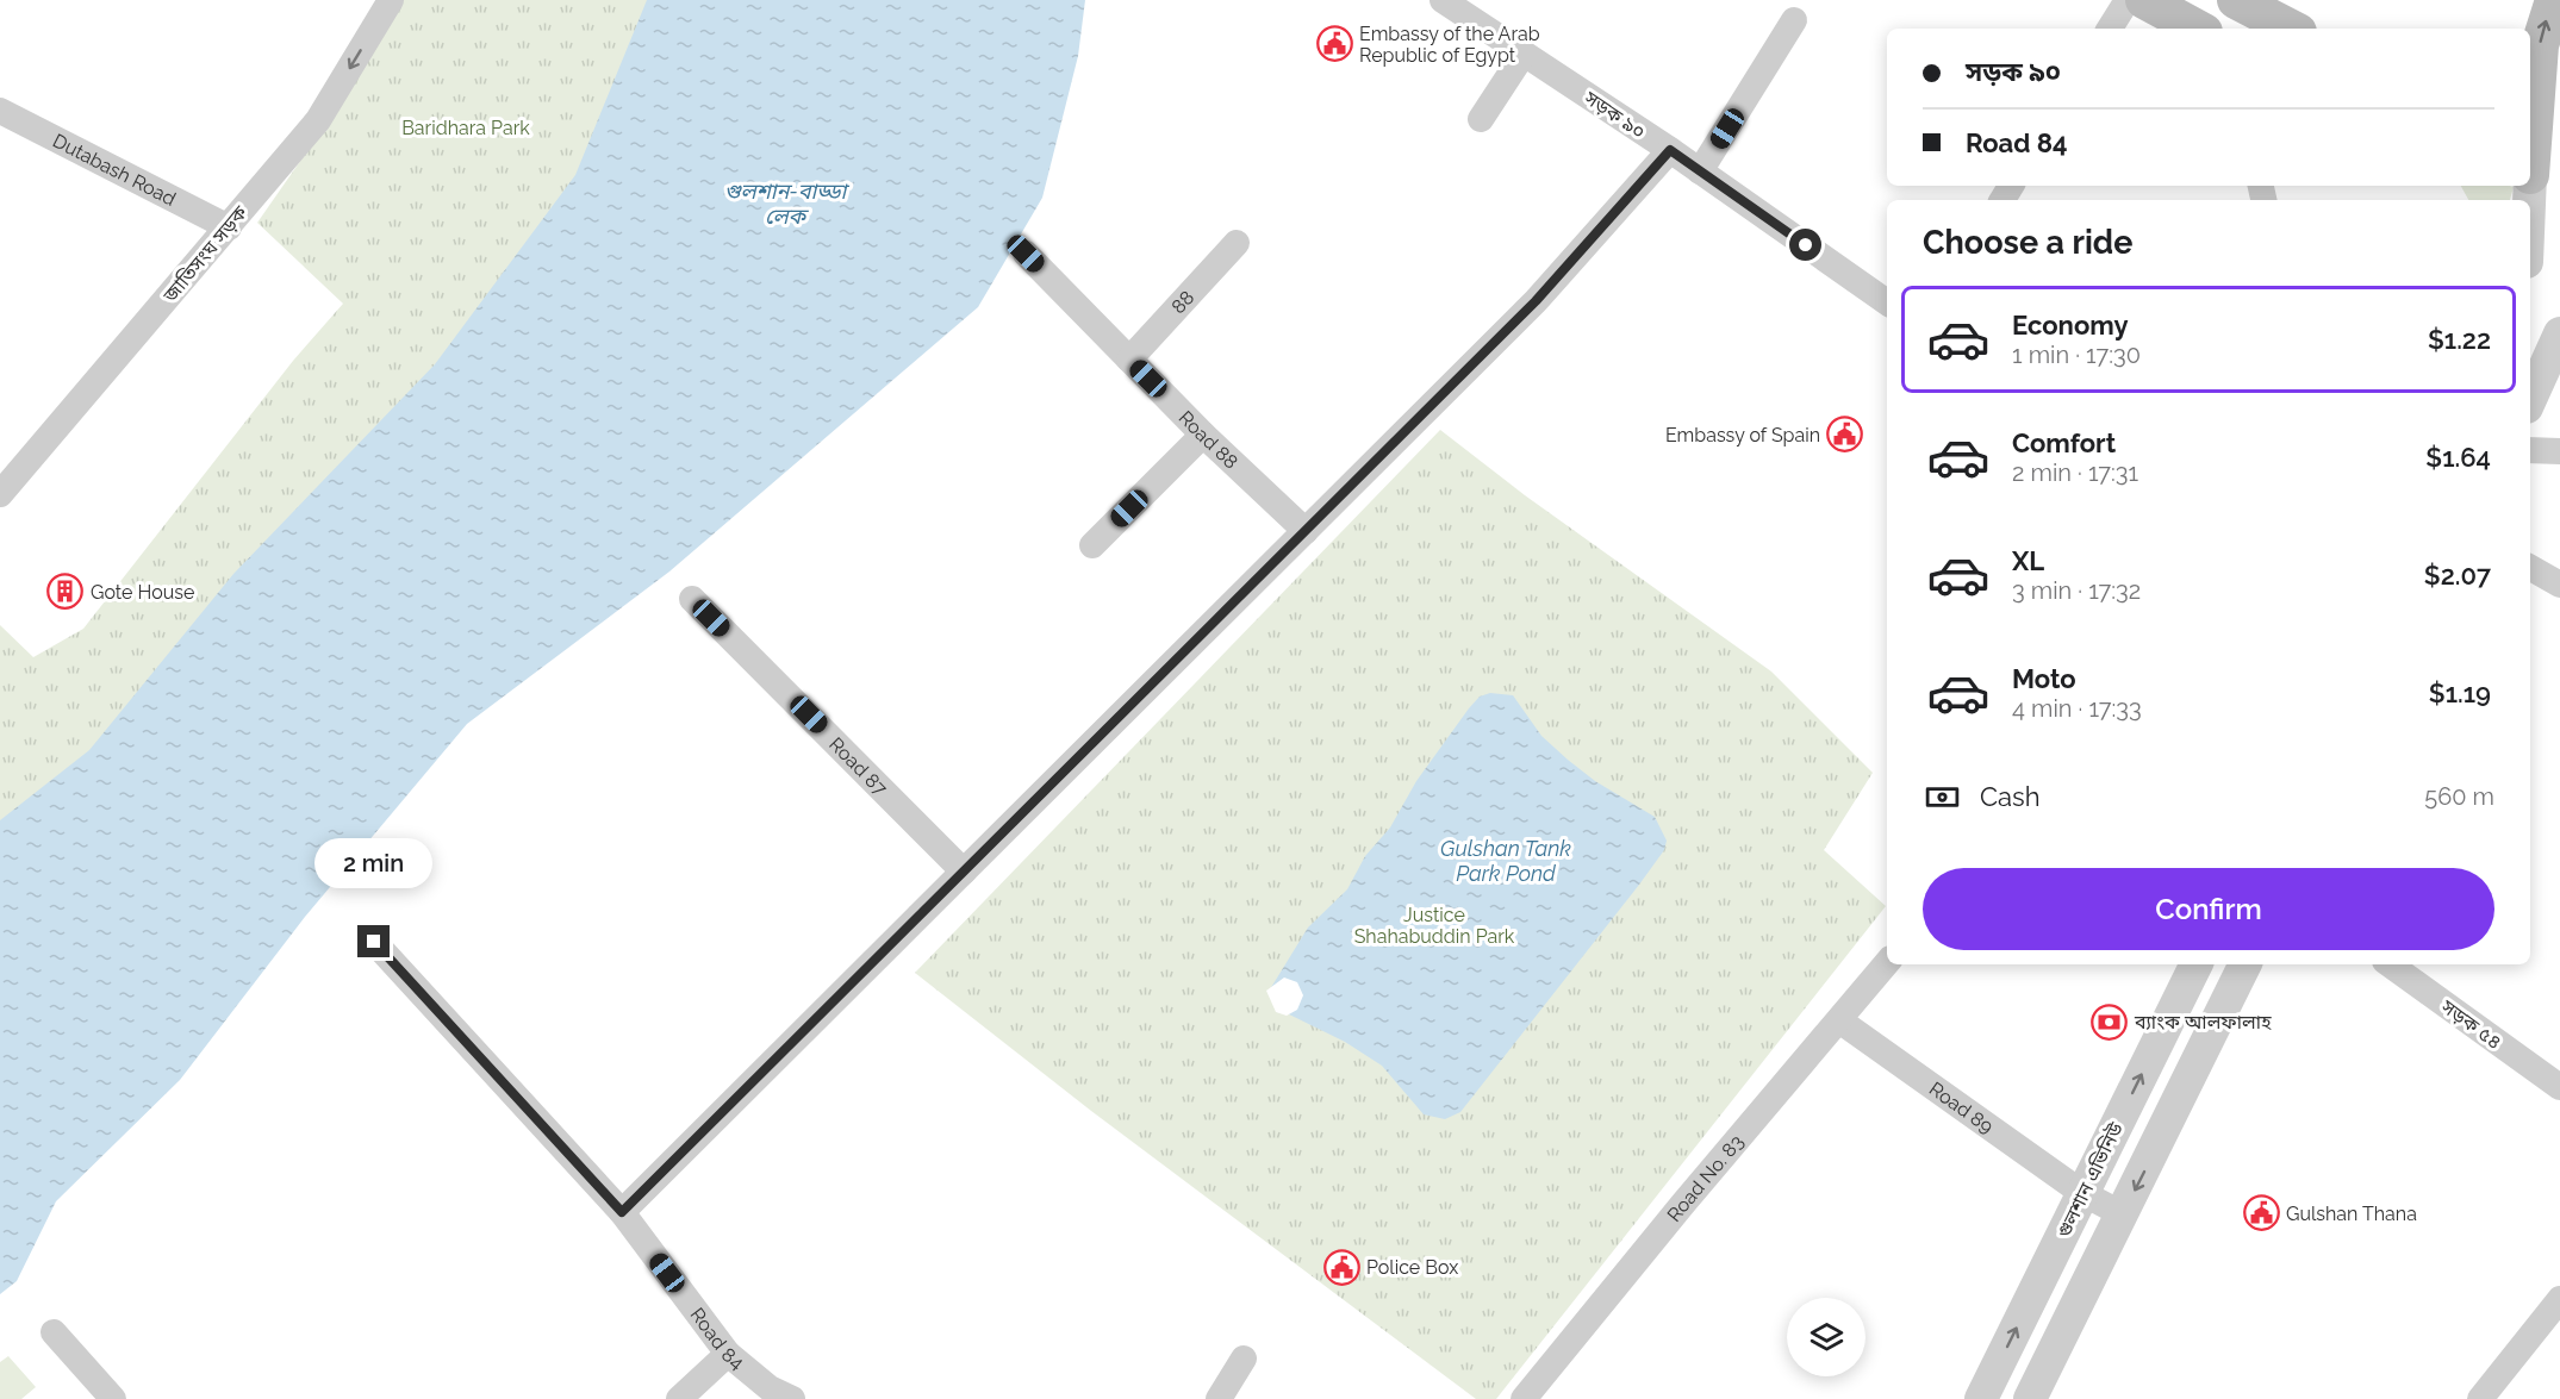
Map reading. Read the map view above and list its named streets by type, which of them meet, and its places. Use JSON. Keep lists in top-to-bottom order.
{
  "streets": {
    "street": [
      "সড়ক ৯০",
      "Dutabash Road",
      "জাতিসংঘ সড়ক",
      "88",
      "Road 88",
      "Road 87",
      "সড়ক ৫৪",
      "Road 89",
      "Road No. 83",
      "গুলশান এভিনিউ",
      "Road 84"
    ]
  },
  "crossings": [
    ["Dutabash Road", "জাতিসংঘ সড়ক"],
    ["88", "Road 88"],
    ["Road 89", "Road No. 83"],
    ["Road 89", "গুলশান এভিনিউ"]
  ],
  "one_way": ["জাতিসংঘ সড়ক"],
  "water": ["গুলশান-বাড্ডা লেক", "Gulshan Tank Park Pond"],
  "parks": ["Baridhara Park", "Justice Shahabuddin Park"],
  "places": {
    "public building": [
      "Embassy of the Arab Republic of Egypt",
      "Embassy of Spain",
      "Gulshan Thana",
      "Police Box"
    ],
    "building": ["Gote House"],
    "bank": ["ব্যাংক আলফালাহ"]
  },
  "page": {
    "banner": ["সড়ক ৯০", "Road 84"],
    "heading": "Choose a ride",
    "list": [
      {
        "name": "Economy",
        "note": "1 min · 17:30",
        "value": "$1.22"
      },
      {
        "name": "Comfort",
        "note": "2 min · 17:31",
        "value": "$1.64"
      },
      {
        "name": "XL",
        "note": "3 min · 17:32",
        "value": "$2.07"
      },
      {
        "name": "Moto",
        "note": "4 min · 17:33",
        "value": "$1.19"
      }
    ],
    "pay": ["Cash", "560 m"],
    "bubble": "2 min",
    "buttons": "Confirm"
  }
}
